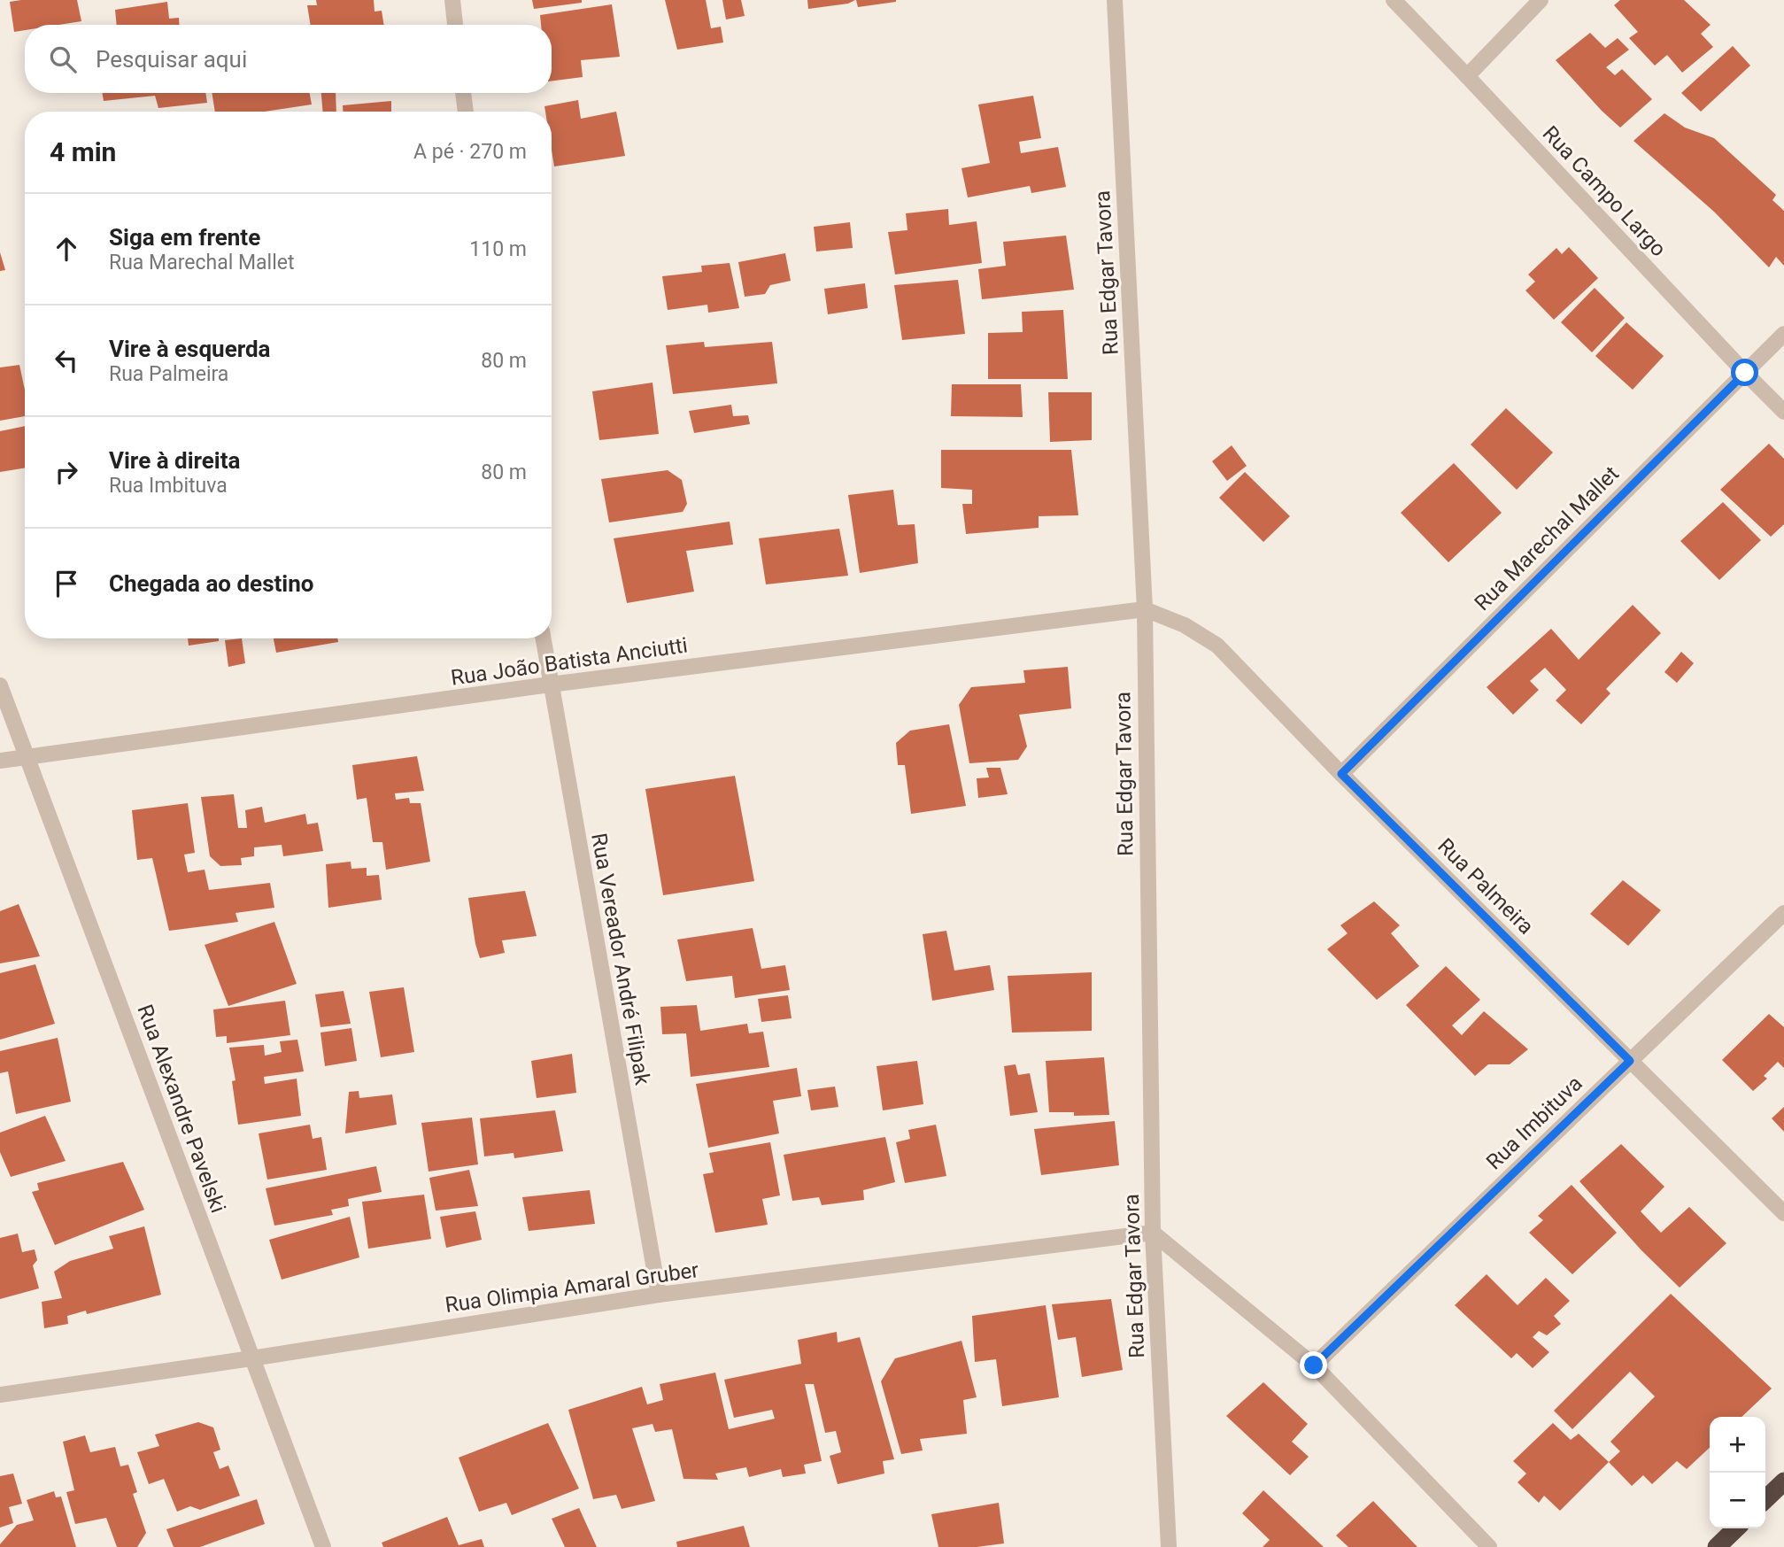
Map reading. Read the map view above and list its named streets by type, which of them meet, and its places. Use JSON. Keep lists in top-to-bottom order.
{
  "streets": {
    "street": [
      "Rua Campo Largo",
      "Rua Edgar Tavora",
      "Rua Marechal Mallet",
      "Rua João Batista Anciutti",
      "Rua Palmeira",
      "Rua Vereador André Filipak",
      "Rua Alexandre Pavelski",
      "Rua Imbituva",
      "Rua Olimpia Amaral Gruber"
    ]
  },
  "crossings": [
    ["Rua Campo Largo", "Rua Marechal Mallet"],
    ["Rua Edgar Tavora", "Rua João Batista Anciutti"],
    ["Rua Edgar Tavora", "Rua Palmeira"],
    ["Rua Edgar Tavora", "Rua Olimpia Amaral Gruber"],
    ["Rua Marechal Mallet", "Rua Palmeira"],
    ["Rua João Batista Anciutti", "Rua Palmeira"],
    ["Rua João Batista Anciutti", "Rua Vereador André Filipak"],
    ["Rua João Batista Anciutti", "Rua Alexandre Pavelski"],
    ["Rua Palmeira", "Rua Imbituva"],
    ["Rua Vereador André Filipak", "Rua Olimpia Amaral Gruber"],
    ["Rua Alexandre Pavelski", "Rua Olimpia Amaral Gruber"]
  ],
  "page": {
    "search": "Pesquisar aqui",
    "heading": ["4 min", "A pé · 270 m"],
    "list": [
      ["Siga em frente", "Rua Marechal Mallet", "110 m"],
      ["Vire à esquerda", "Rua Palmeira", "80 m"],
      ["Vire à direita", "Rua Imbituva", "80 m"],
      "Chegada ao destino"
    ],
    "map_buttons": ["+", "−"]
  }
}
